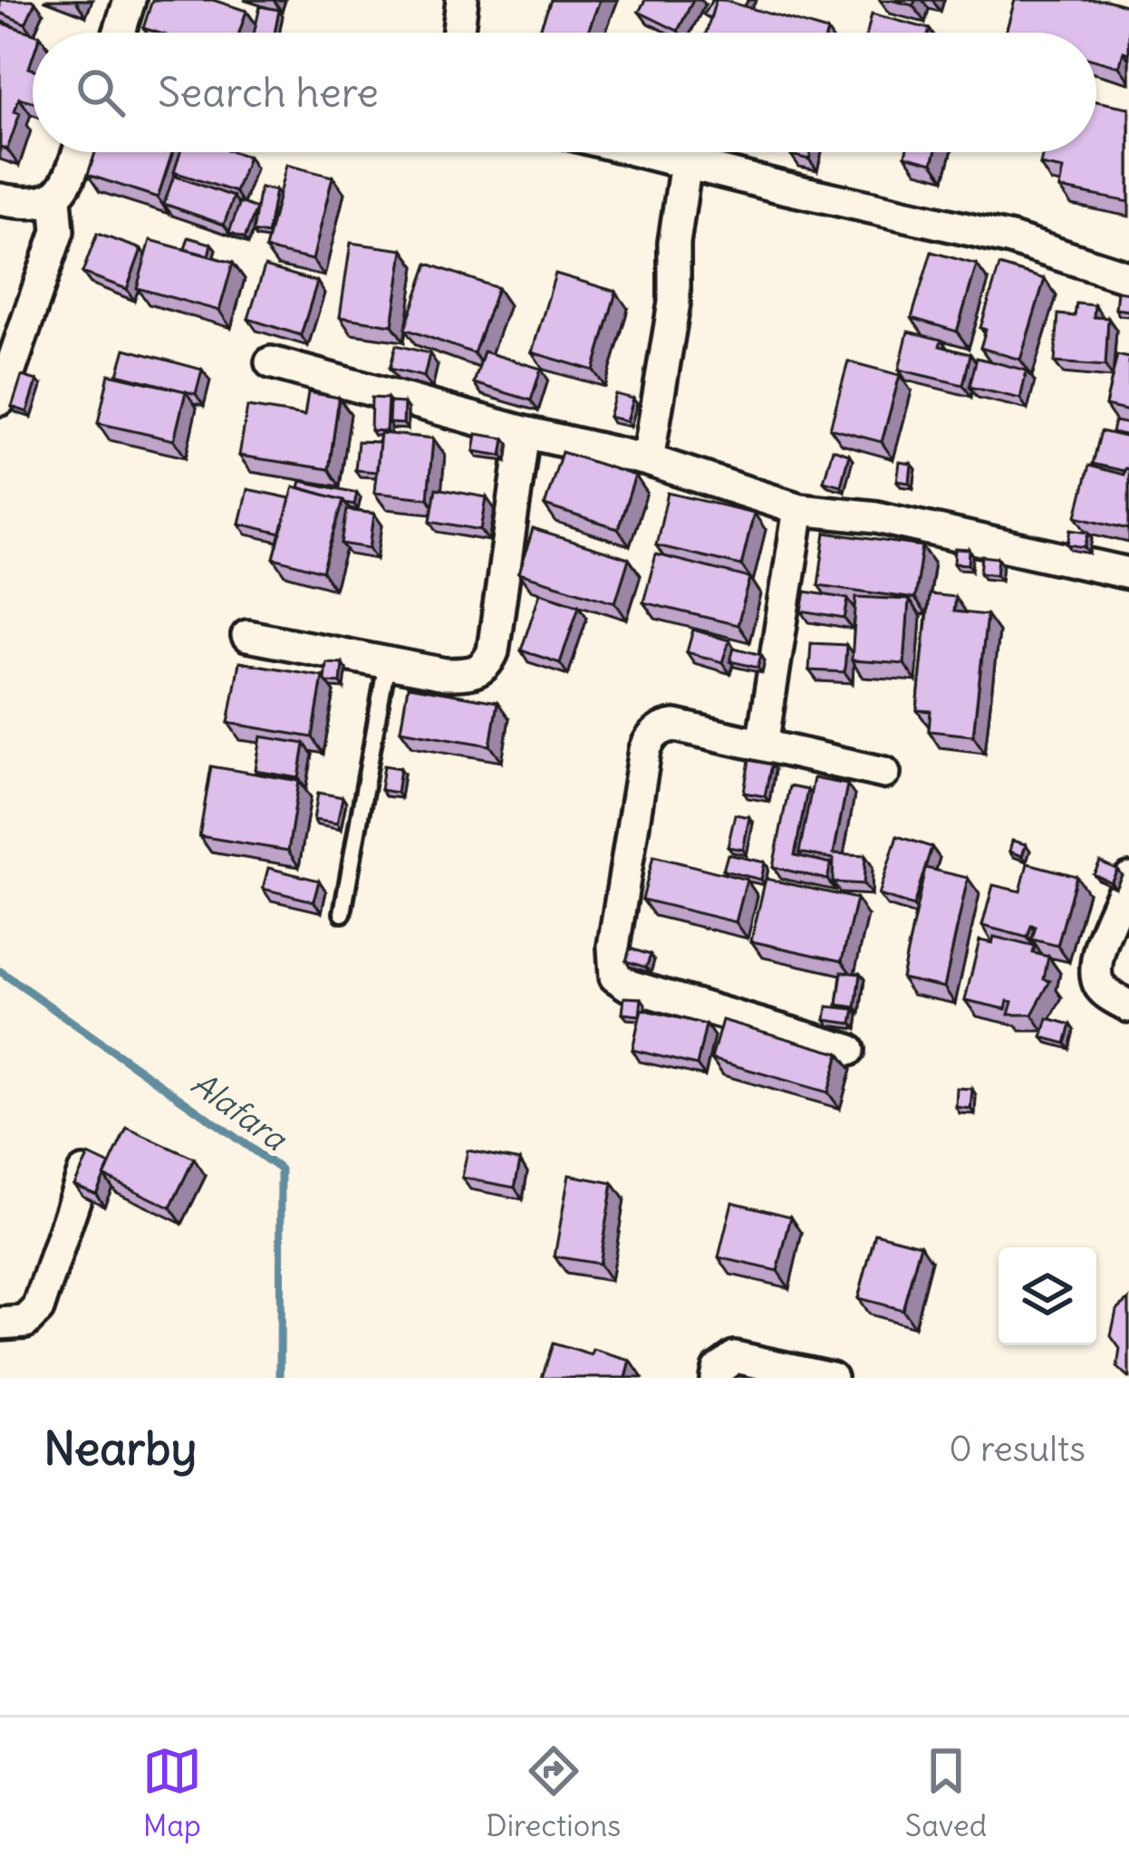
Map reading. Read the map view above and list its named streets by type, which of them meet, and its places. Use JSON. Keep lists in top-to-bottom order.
{
  "water": ["Alafara"],
  "page": {
    "search": "Search here",
    "heading": ["Nearby", "0 results"],
    "nav": ["Map", "Directions", "Saved"]
  }
}
